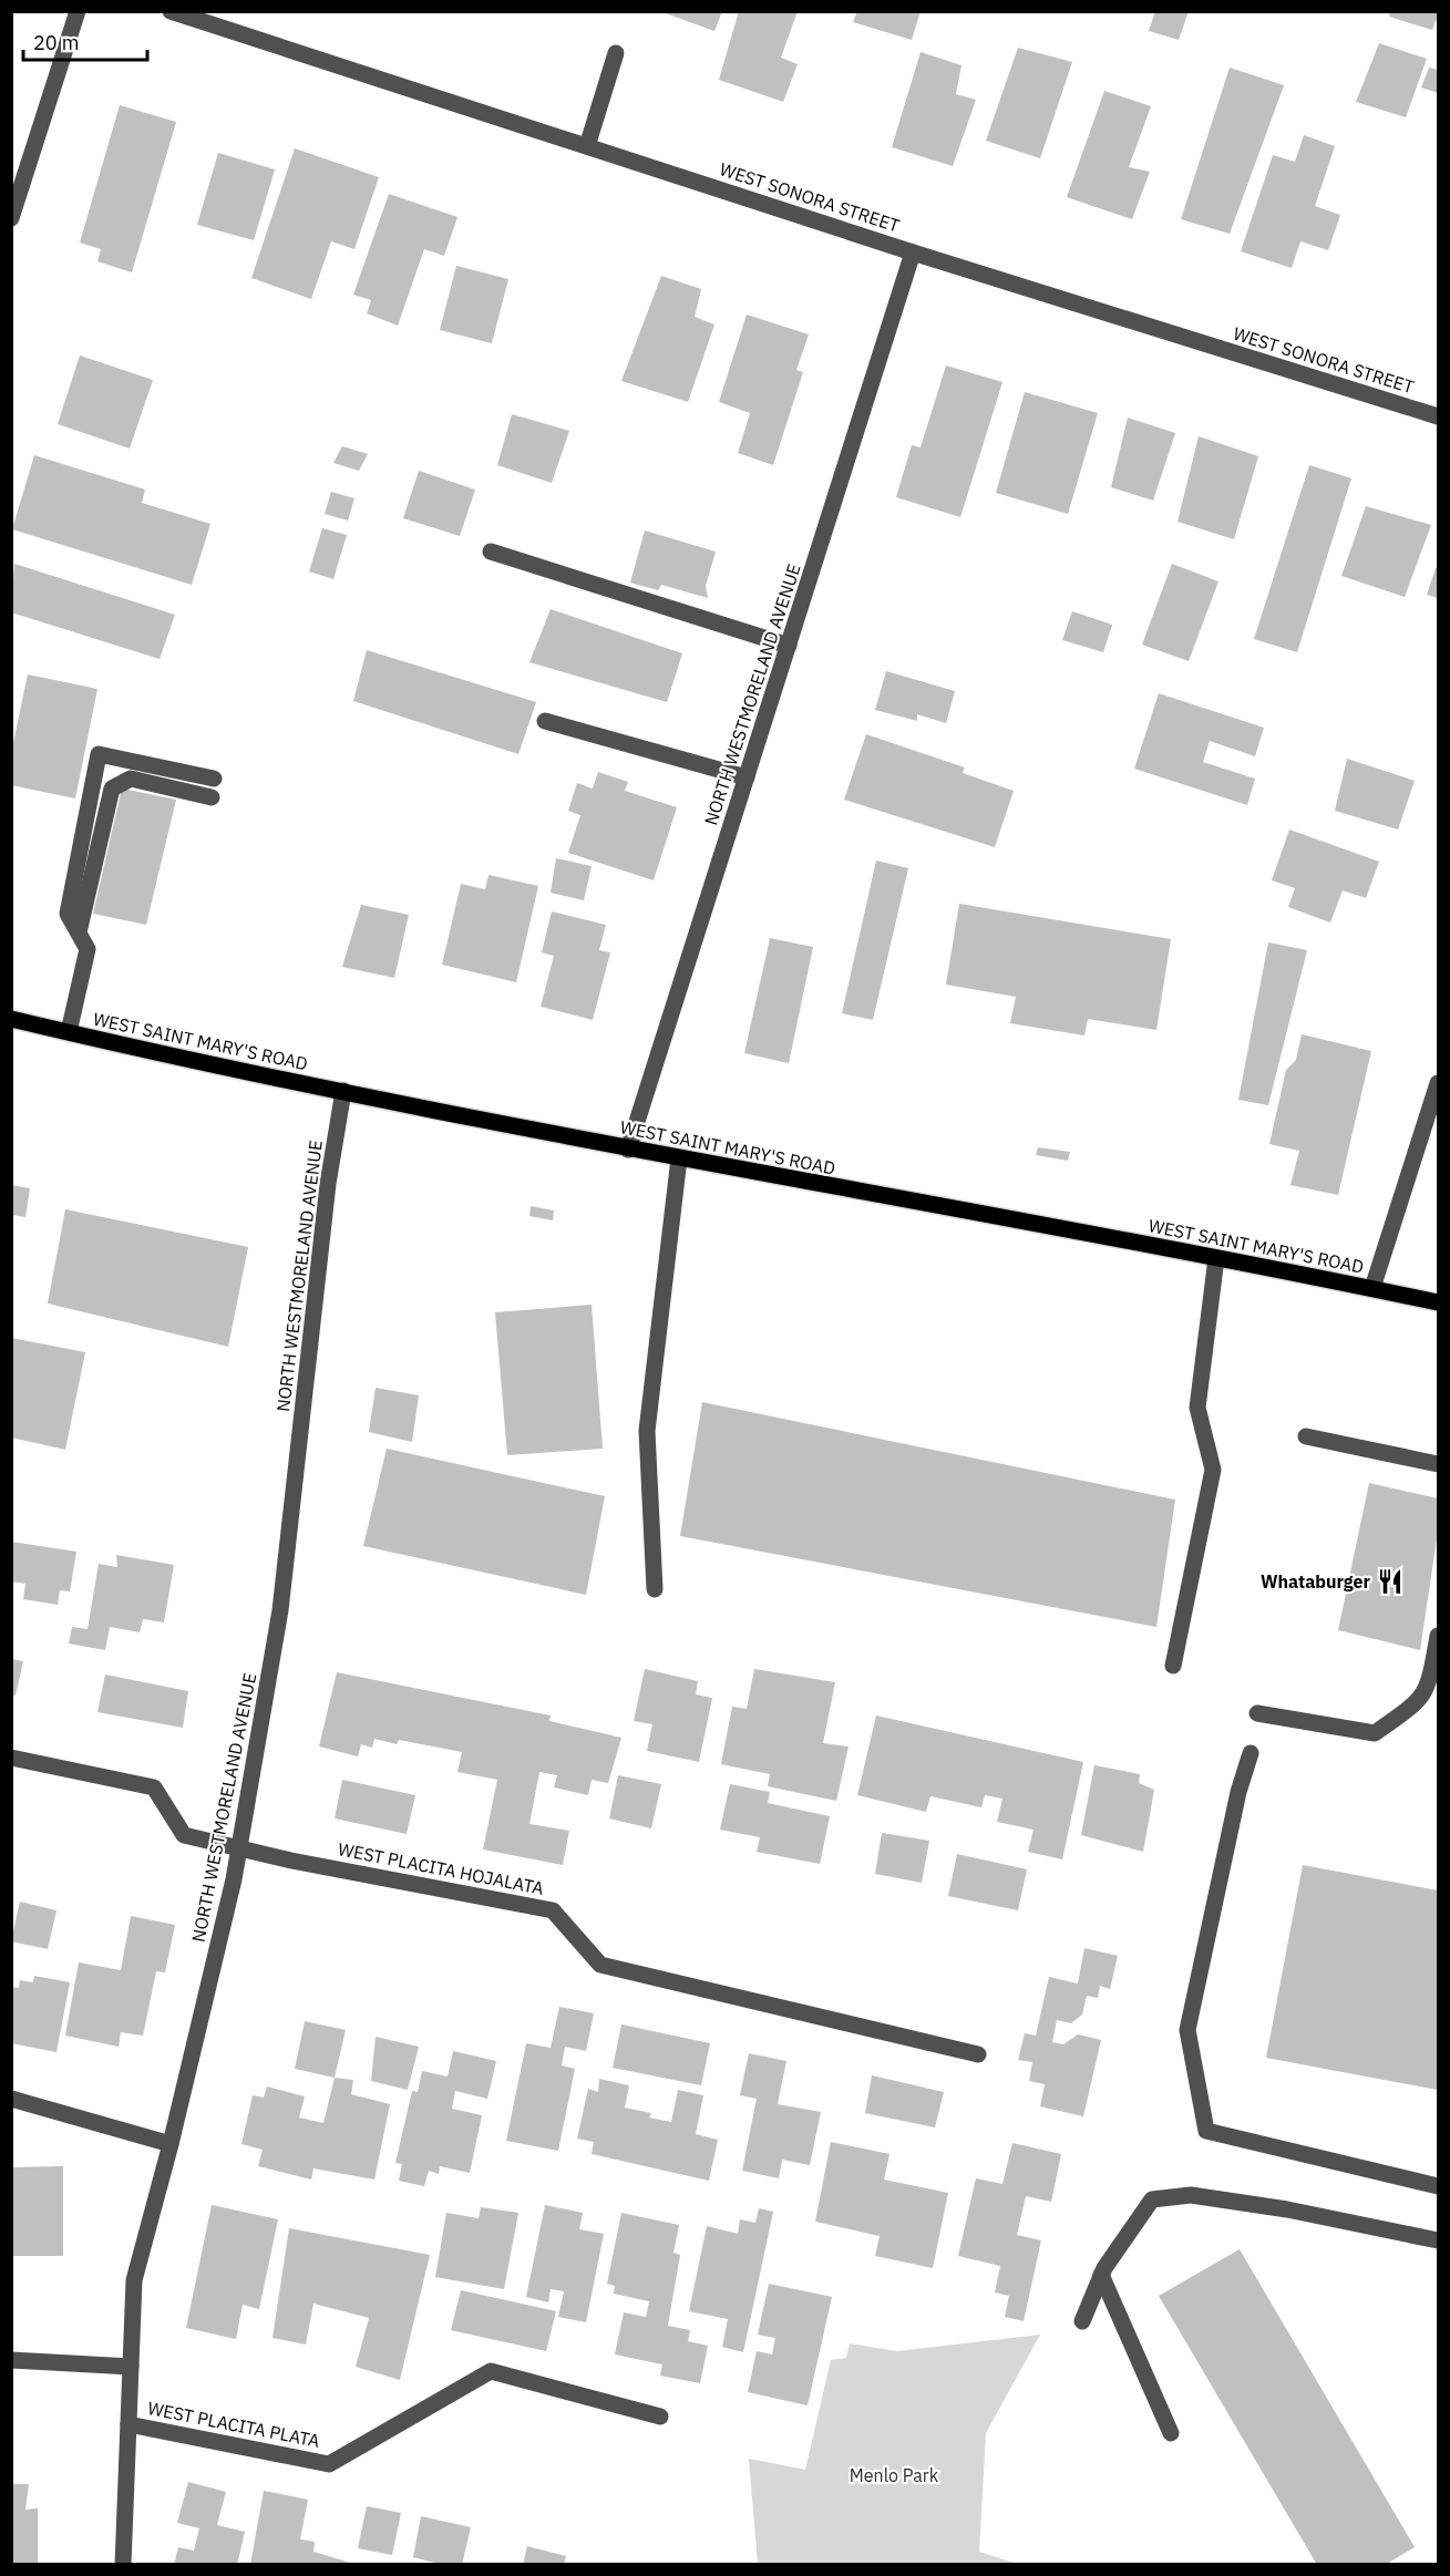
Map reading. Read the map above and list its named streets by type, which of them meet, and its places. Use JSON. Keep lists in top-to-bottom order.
{
  "streets": {
    "main road": ["WEST SAINT MARY'S ROAD"],
    "street": [
      "WEST SONORA STREET",
      "NORTH WESTMORELAND AVENUE",
      "WEST PLACITA HOJALATA",
      "WEST PLACITA PLATA"
    ]
  },
  "crossings": [
    ["WEST SONORA STREET", "NORTH WESTMORELAND AVENUE"],
    ["NORTH WESTMORELAND AVENUE", "WEST SAINT MARY'S ROAD"],
    ["NORTH WESTMORELAND AVENUE", "WEST PLACITA HOJALATA"],
    ["NORTH WESTMORELAND AVENUE", "WEST PLACITA PLATA"]
  ],
  "parks": ["Menlo Park"],
  "places": {
    "restaurant": ["Whataburger"]
  },
  "scale_bar": "20 m"
}
